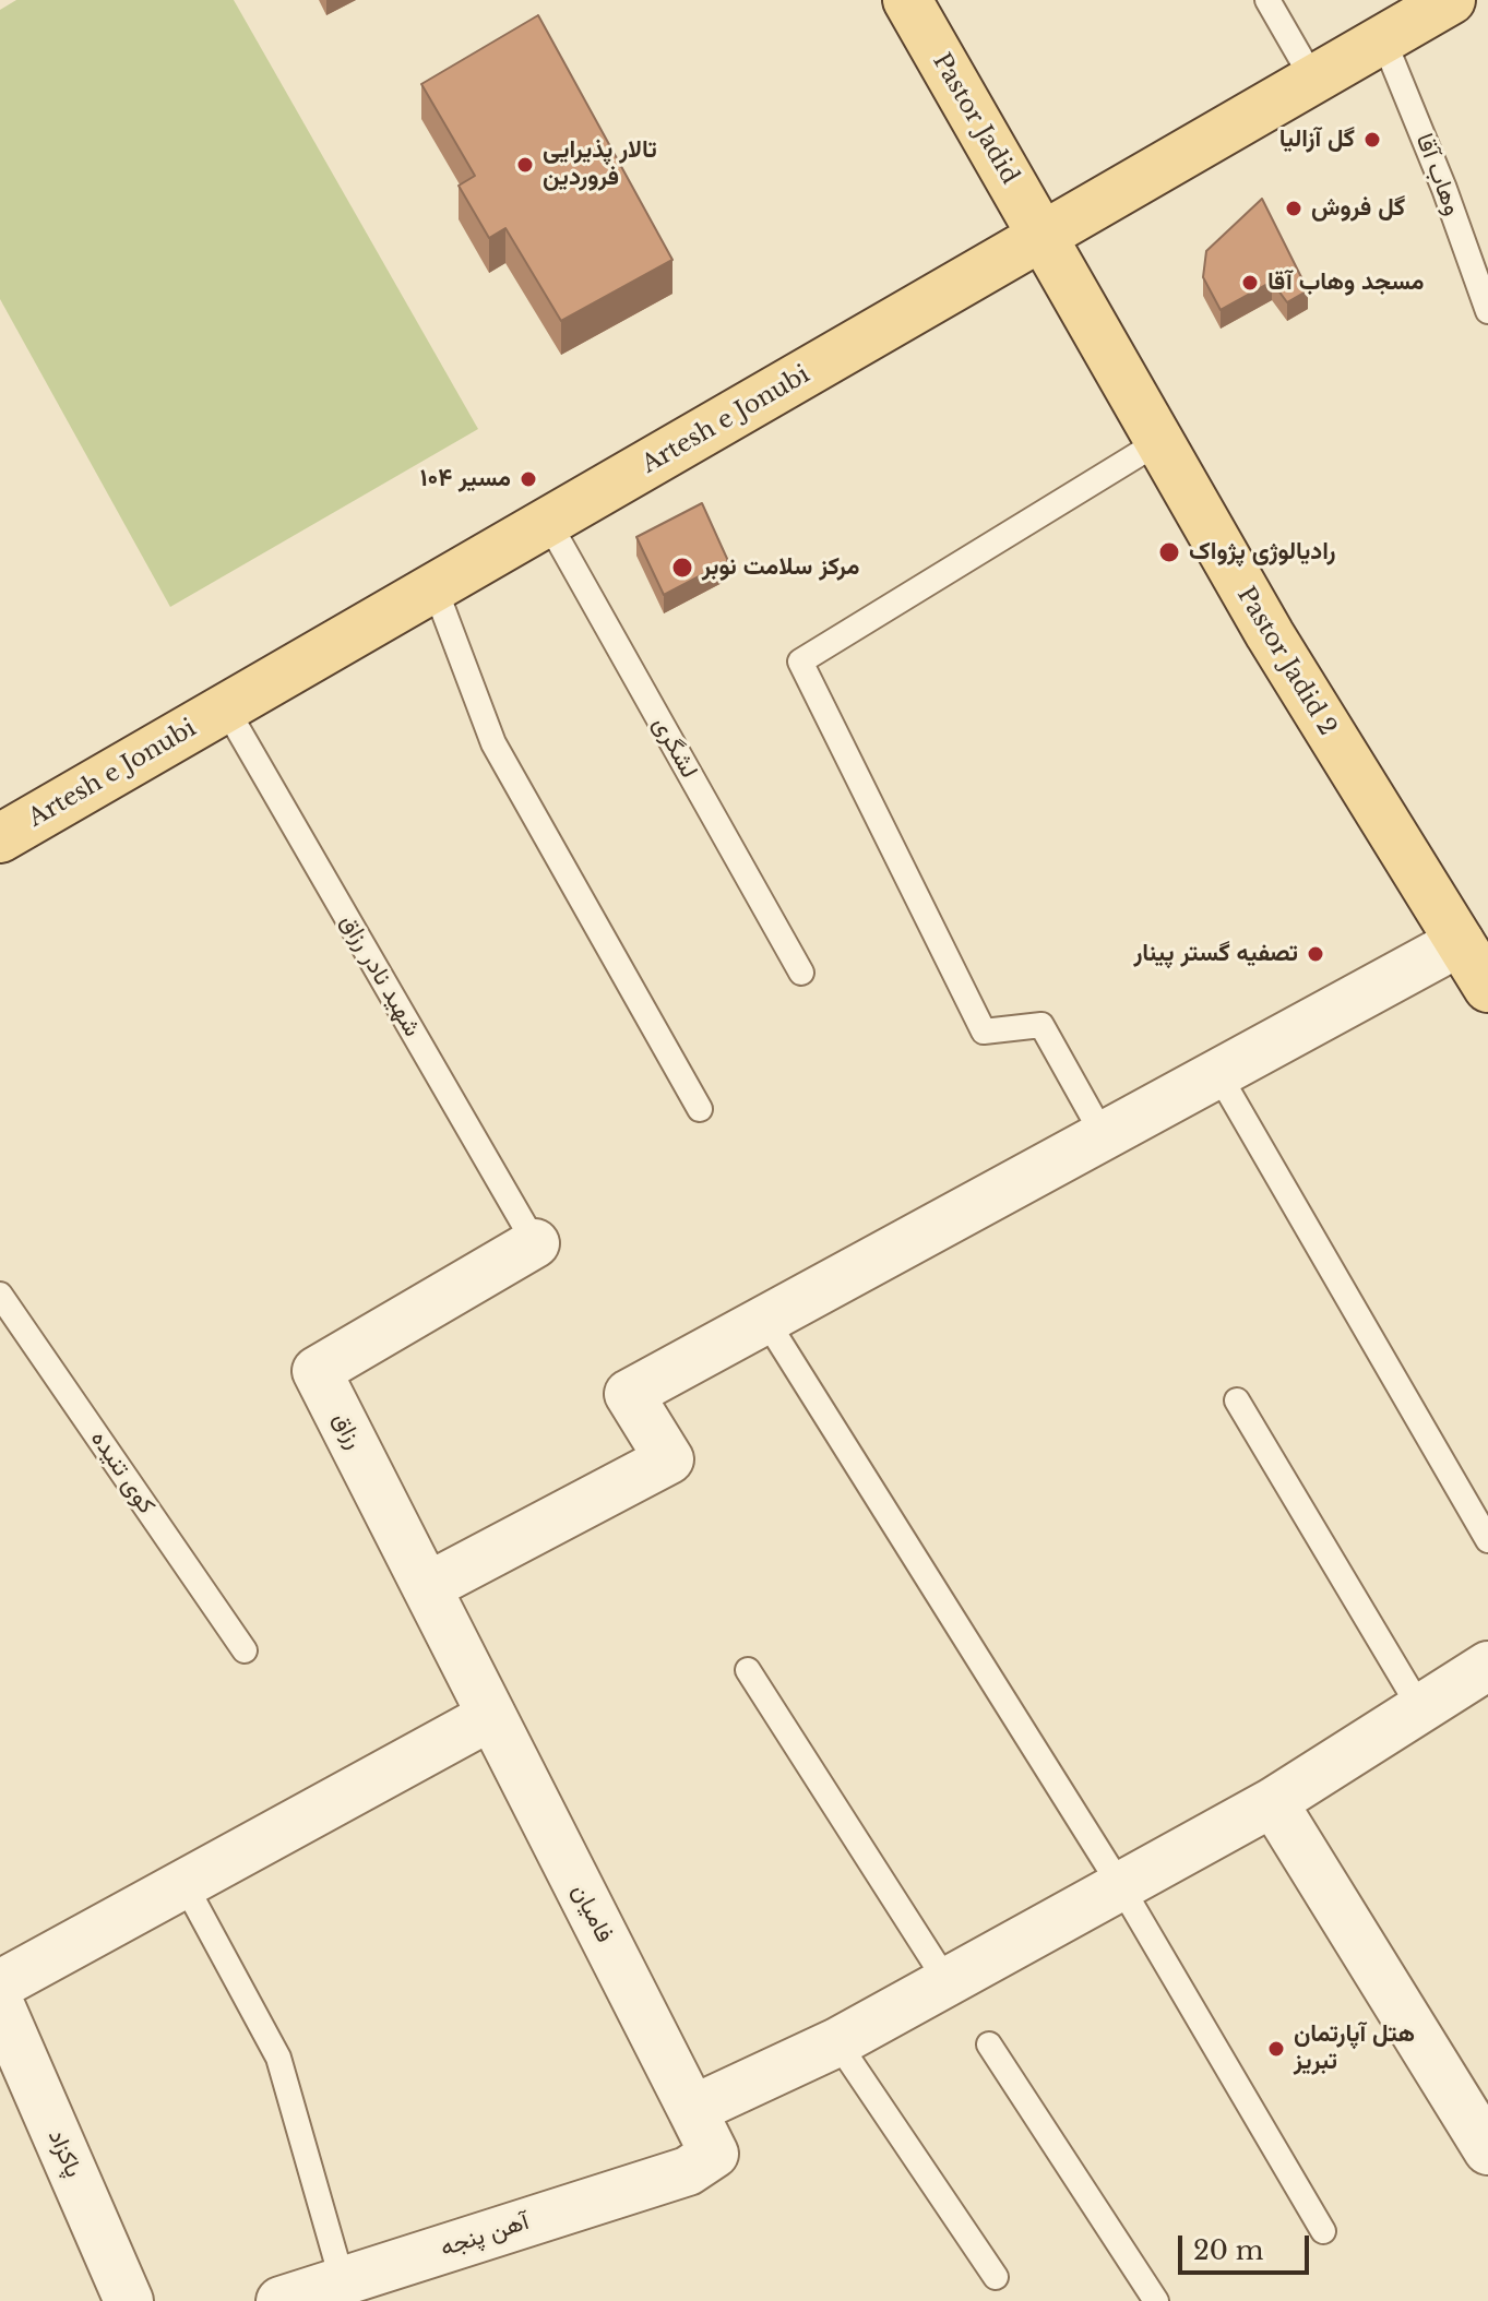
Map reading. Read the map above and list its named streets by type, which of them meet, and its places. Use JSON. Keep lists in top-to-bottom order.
{
  "streets": {
    "main road": ["Pastor Jadid", "Artesh e Jonubi", "Pastor Jadid 2"],
    "street": [
      "رزاق",
      "فامیان",
      "پاکزاد",
      "آهن پنجه"
    ],
    "lane": [
      "وهاب آقا",
      "لشگری",
      "شهید نادر رزاق",
      "کوی تنیده"
    ]
  },
  "crossings": [
    ["Pastor Jadid", "Artesh e Jonubi"],
    ["Pastor Jadid", "Pastor Jadid 2"],
    ["وهاب آقا", "Artesh e Jonubi"],
    ["Artesh e Jonubi", "Pastor Jadid 2"],
    ["Artesh e Jonubi", "لشگری"],
    ["Artesh e Jonubi", "شهید نادر رزاق"],
    ["شهید نادر رزاق", "رزاق"],
    ["رزاق", "فامیان"],
    ["فامیان", "آهن پنجه"]
  ],
  "places": [
    "گل آزالیا",
    "تالار پذیرایی فروردین",
    "گل فروش",
    "مسجد وهاب آقا",
    "مسیر ۱۰۴",
    "رادیالوژی پژواک",
    "مرکز سلامت نوبر",
    "تصفیه گستر پینار",
    "هتل آپارتمان تبریز"
  ],
  "scale_bar": "20 m"
}
